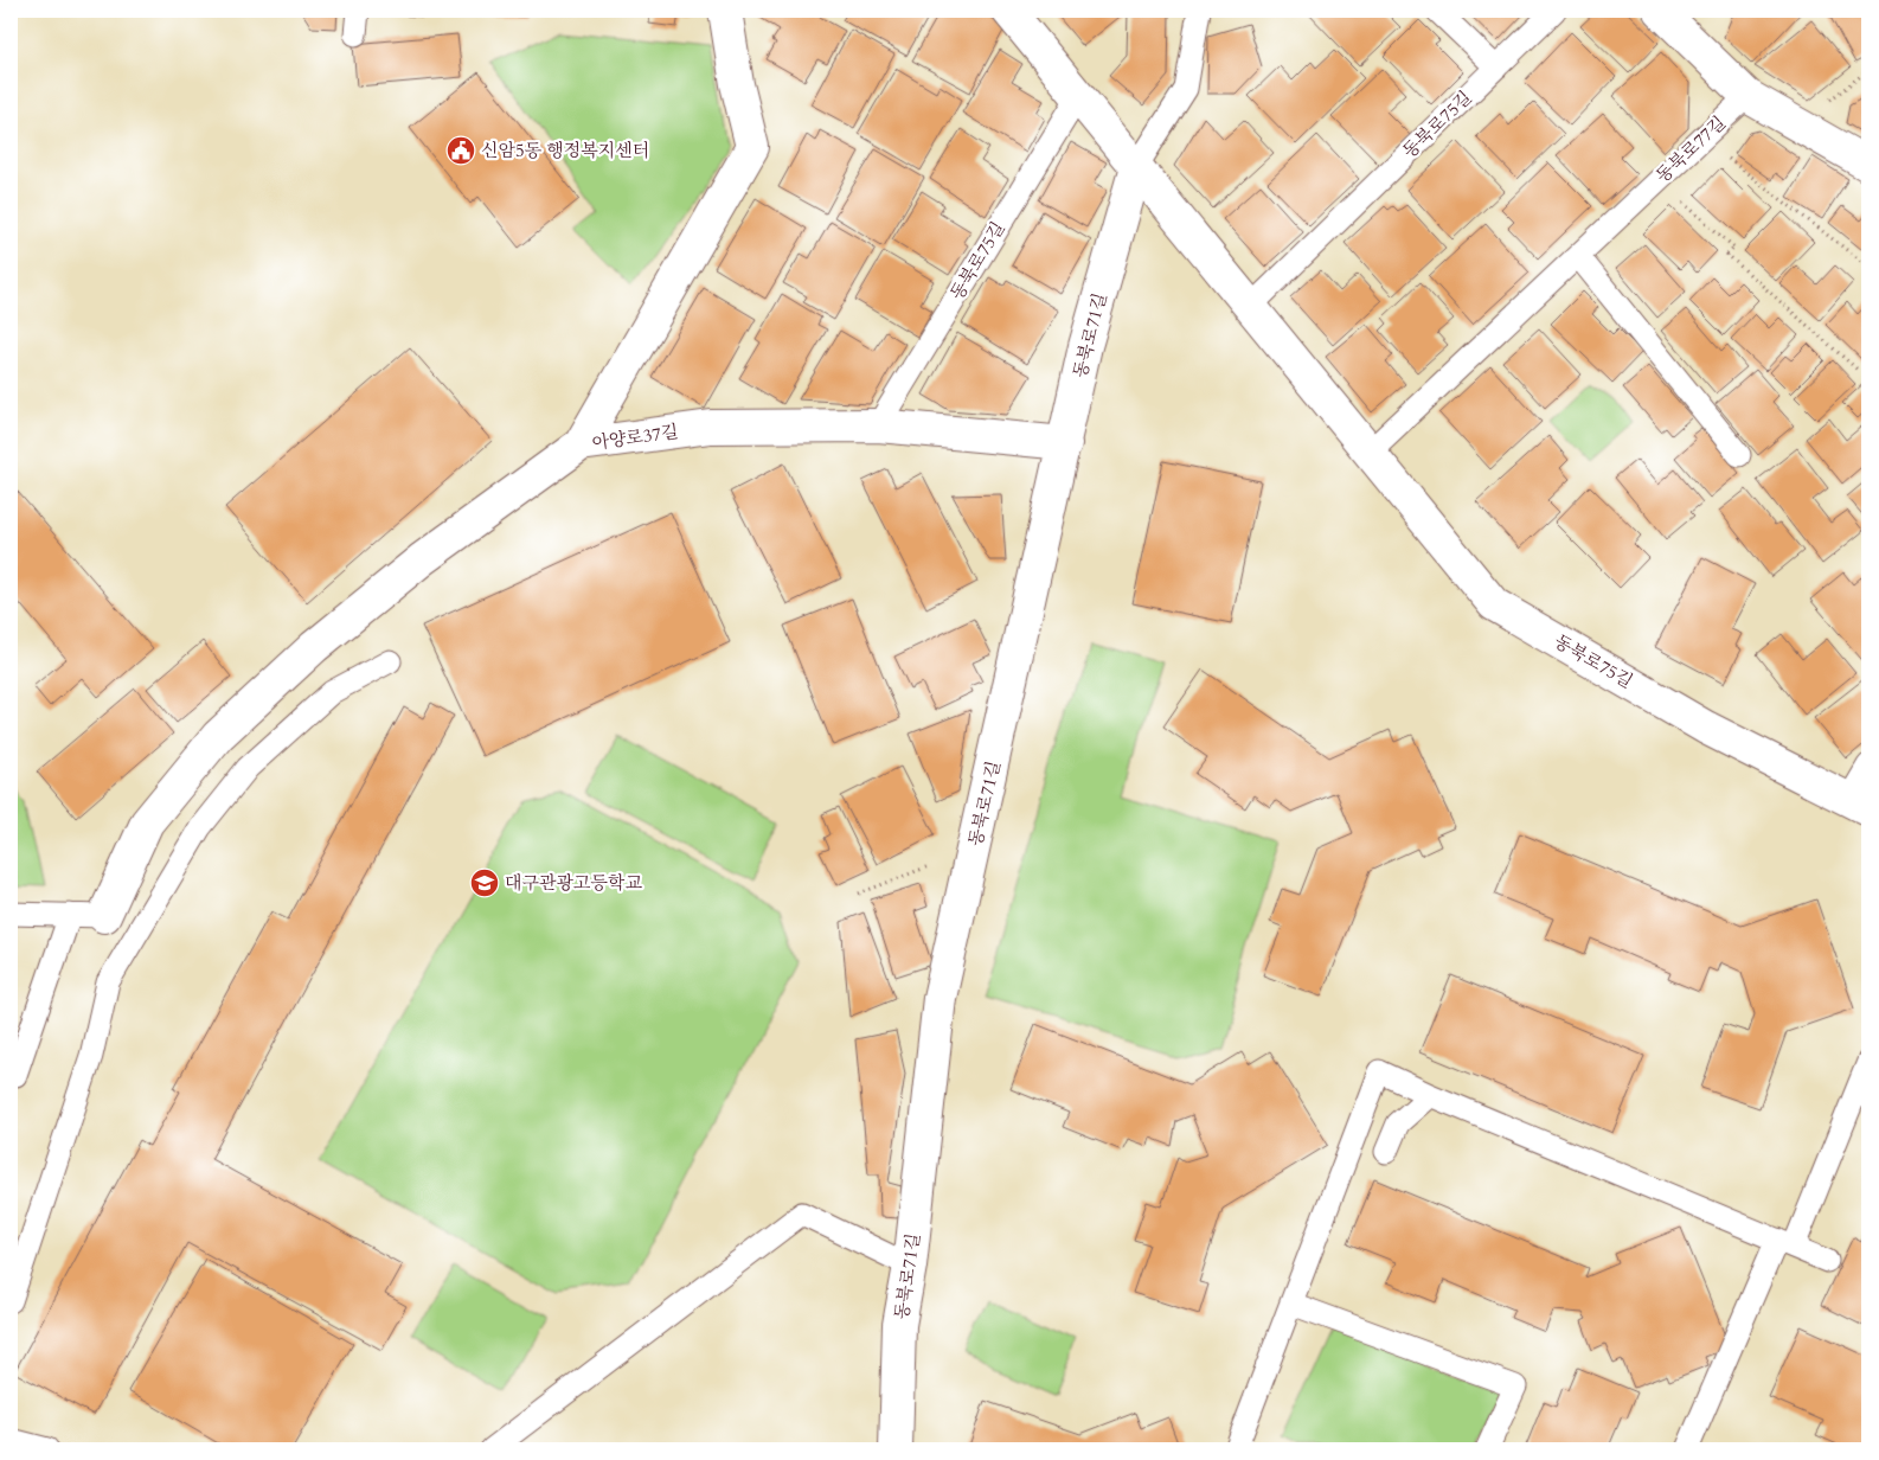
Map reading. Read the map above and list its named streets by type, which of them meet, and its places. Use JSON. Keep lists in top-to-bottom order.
{
  "streets": {
    "street": ["동북로75길", "동북로71길", "아양로37길"],
    "lane": ["동북로77길"]
  },
  "crossings": [
    ["동북로75길", "동북로71길"],
    ["동북로75길", "아양로37길"],
    ["동북로71길", "아양로37길"]
  ],
  "places": {
    "public building": ["신암5동 행정복지센터"],
    "school or university": ["대구관광고등학교"]
  }
}
